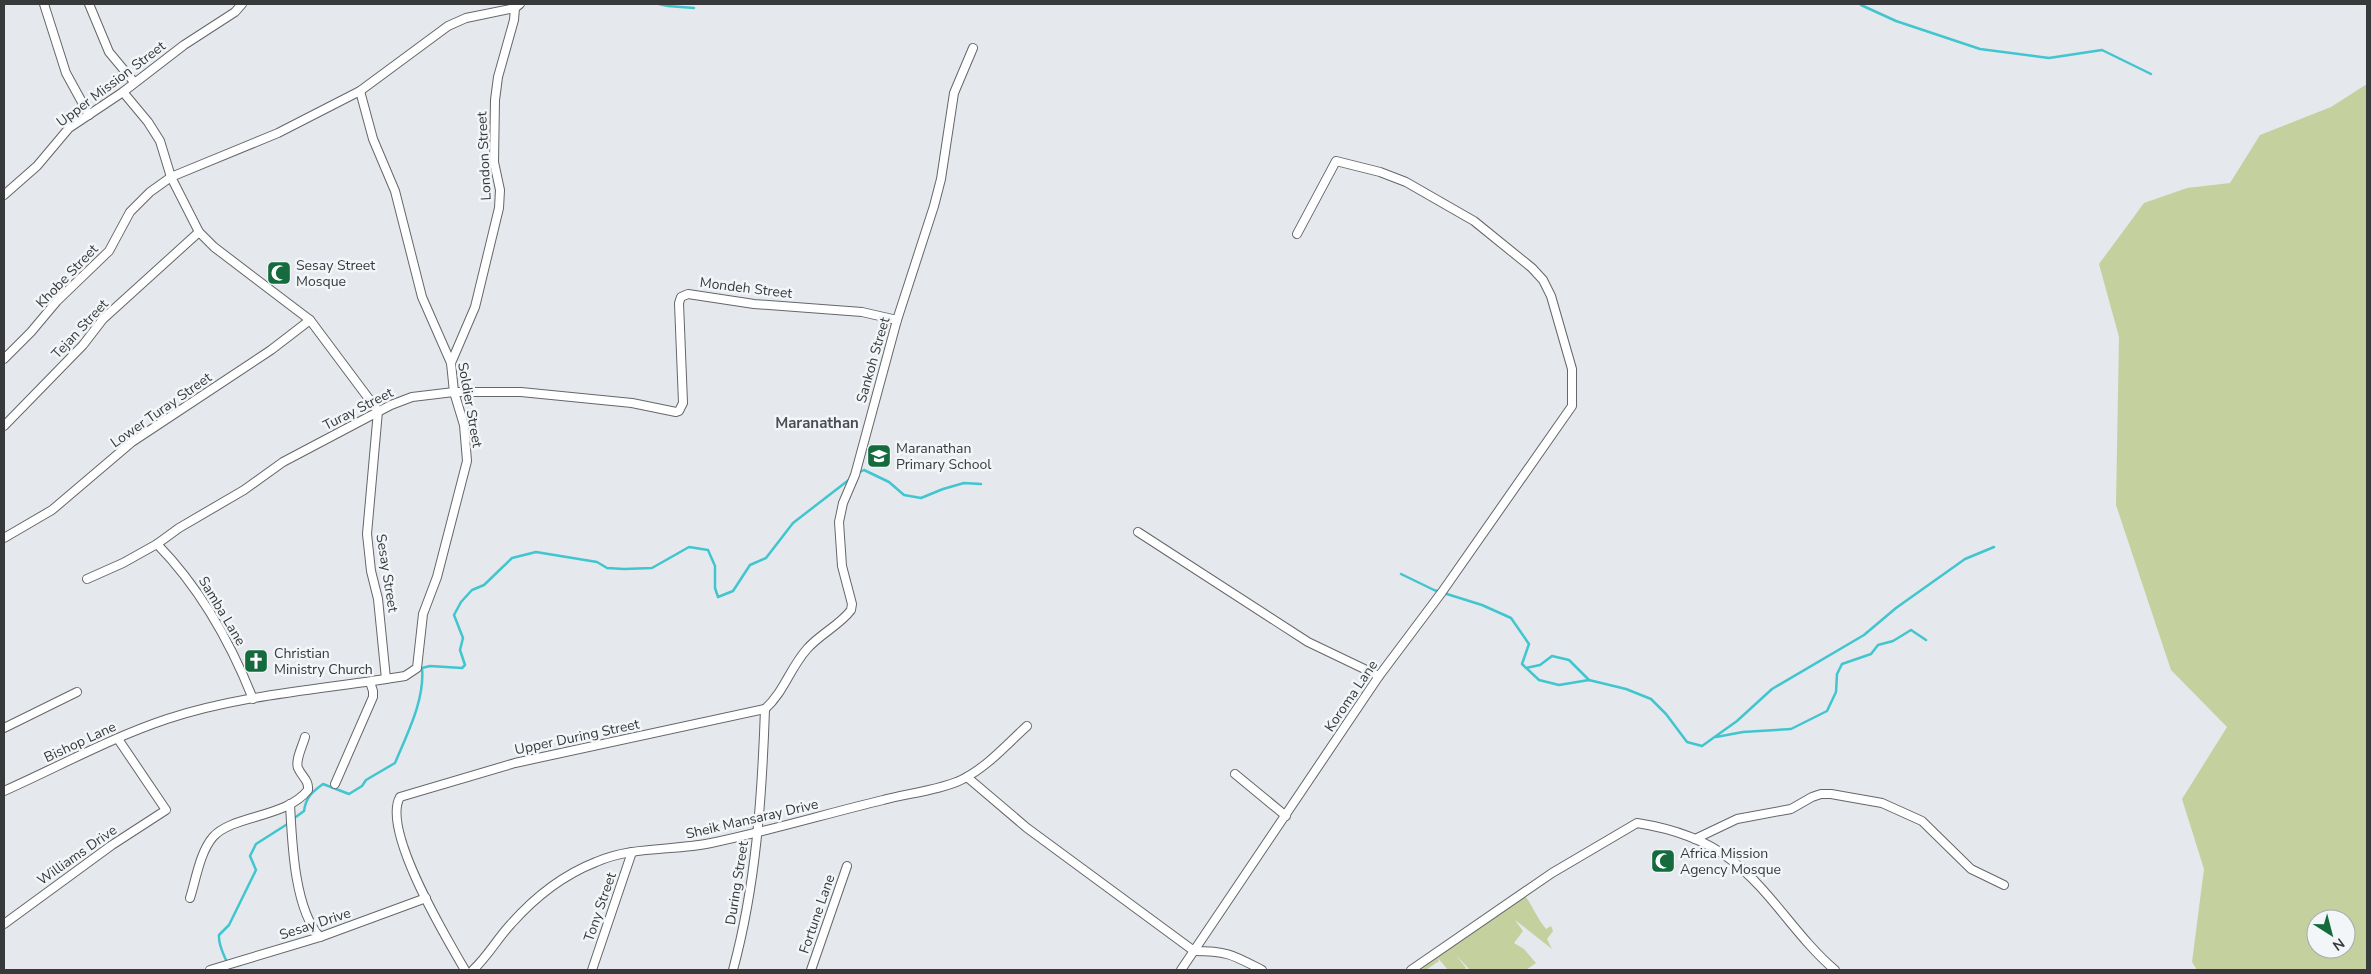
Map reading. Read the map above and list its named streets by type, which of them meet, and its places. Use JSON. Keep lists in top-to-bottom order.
{
  "streets": {
    "street": [
      "Upper Mission Street",
      "London Street",
      "Khobe Street",
      "Mondeh Street",
      "Tejan Street",
      "Sankoh Street",
      "Soldier Street",
      "Turay Street",
      "Lower Turay Street",
      "Sesay Street",
      "Samba Lane",
      "Koroma Lane",
      "Upper During Street",
      "Bishop Lane",
      "Sheik Mansaray Drive",
      "Williams Drive",
      "During Street",
      "Tony Street",
      "Fortune Lane",
      "Sesay Drive"
    ]
  },
  "crossings": [
    ["London Street", "Khobe Street"],
    ["London Street", "Soldier Street"],
    ["Khobe Street", "Soldier Street"],
    ["Mondeh Street", "Sankoh Street"],
    ["Mondeh Street", "Turay Street"],
    ["Sankoh Street", "Upper During Street"],
    ["Sankoh Street", "During Street"],
    ["Soldier Street", "Turay Street"],
    ["Soldier Street", "Bishop Lane"],
    ["Turay Street", "Sesay Street"],
    ["Turay Street", "Samba Lane"],
    ["Sesay Street", "Bishop Lane"],
    ["Samba Lane", "Bishop Lane"],
    ["Upper During Street", "During Street"],
    ["Upper During Street", "Sesay Drive"],
    ["Bishop Lane", "Williams Drive"],
    ["Sheik Mansaray Drive", "During Street"],
    ["Sheik Mansaray Drive", "Tony Street"]
  ],
  "districts": ["Maranathan"],
  "places": {
    "mosque": ["Sesay Street Mosque", "Africa Mission Agency Mosque"],
    "school or university": ["Maranathan Primary School"],
    "church": ["Christian Ministry Church"]
  },
  "north": "bottom right"
}
